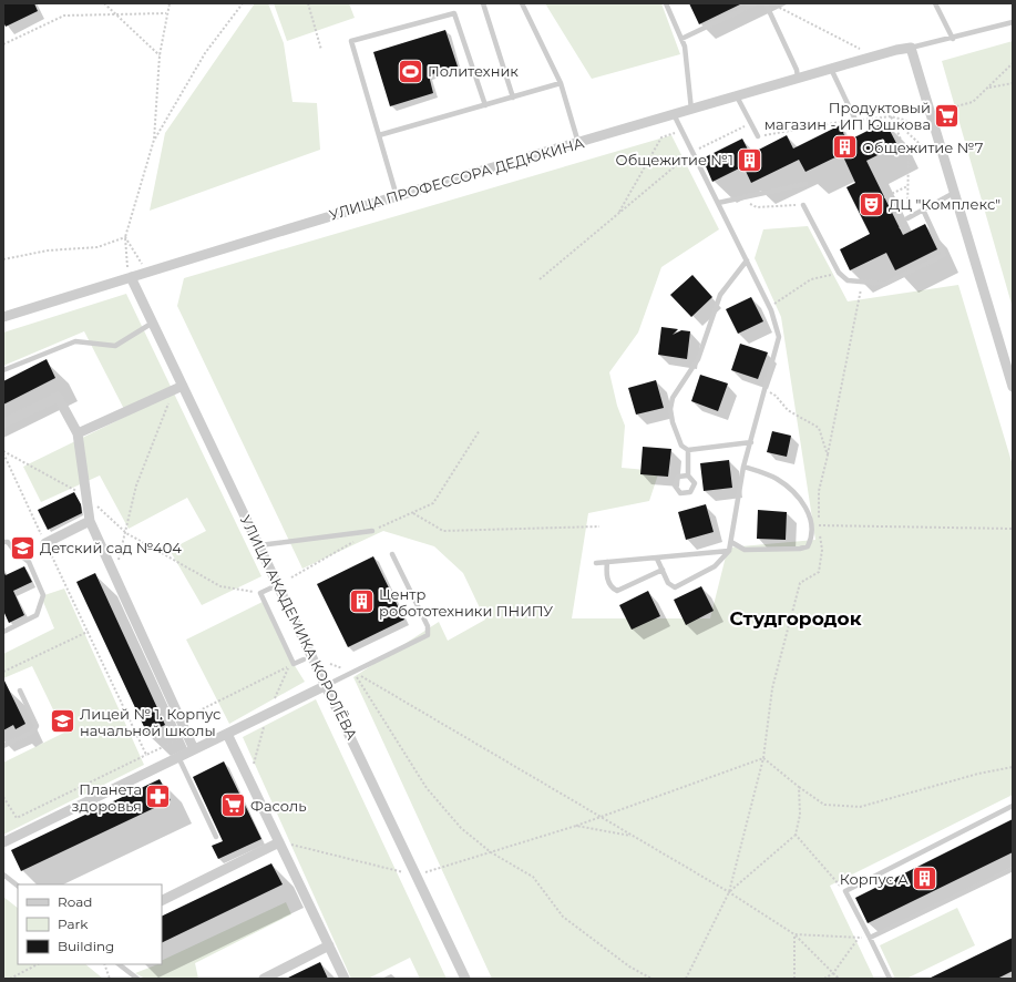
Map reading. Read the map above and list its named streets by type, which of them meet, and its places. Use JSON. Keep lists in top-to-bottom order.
{
  "streets": {
    "street": ["УЛИЦА ПРОФЕССОРА ДЕДЮКИНА", "УЛИЦА АКАДЕМИКА КОРОЛЁВА"]
  },
  "crossings": [
    ["УЛИЦА ПРОФЕССОРА ДЕДЮКИНА", "УЛИЦА АКАДЕМИКА КОРОЛЁВА"]
  ],
  "districts": ["Студгородок"],
  "places": {
    "sports": ["Политехник"],
    "supermarket": ["Продуктовый магазин - ИП Юшкова", "Фасоль"],
    "building": [
      "Общежитие №7",
      "Общежитие №1",
      "Центр робототехники ПНИПУ",
      "Корпус А"
    ],
    "theatre": ["ДЦ \"Комплекс\""],
    "school or university": ["Детский сад №404", "Лицей № 1. Корпус начальной школы"],
    "pharmacy": ["Планета здоровья"]
  },
  "legend": ["Road", "Park", "Building"]
}
